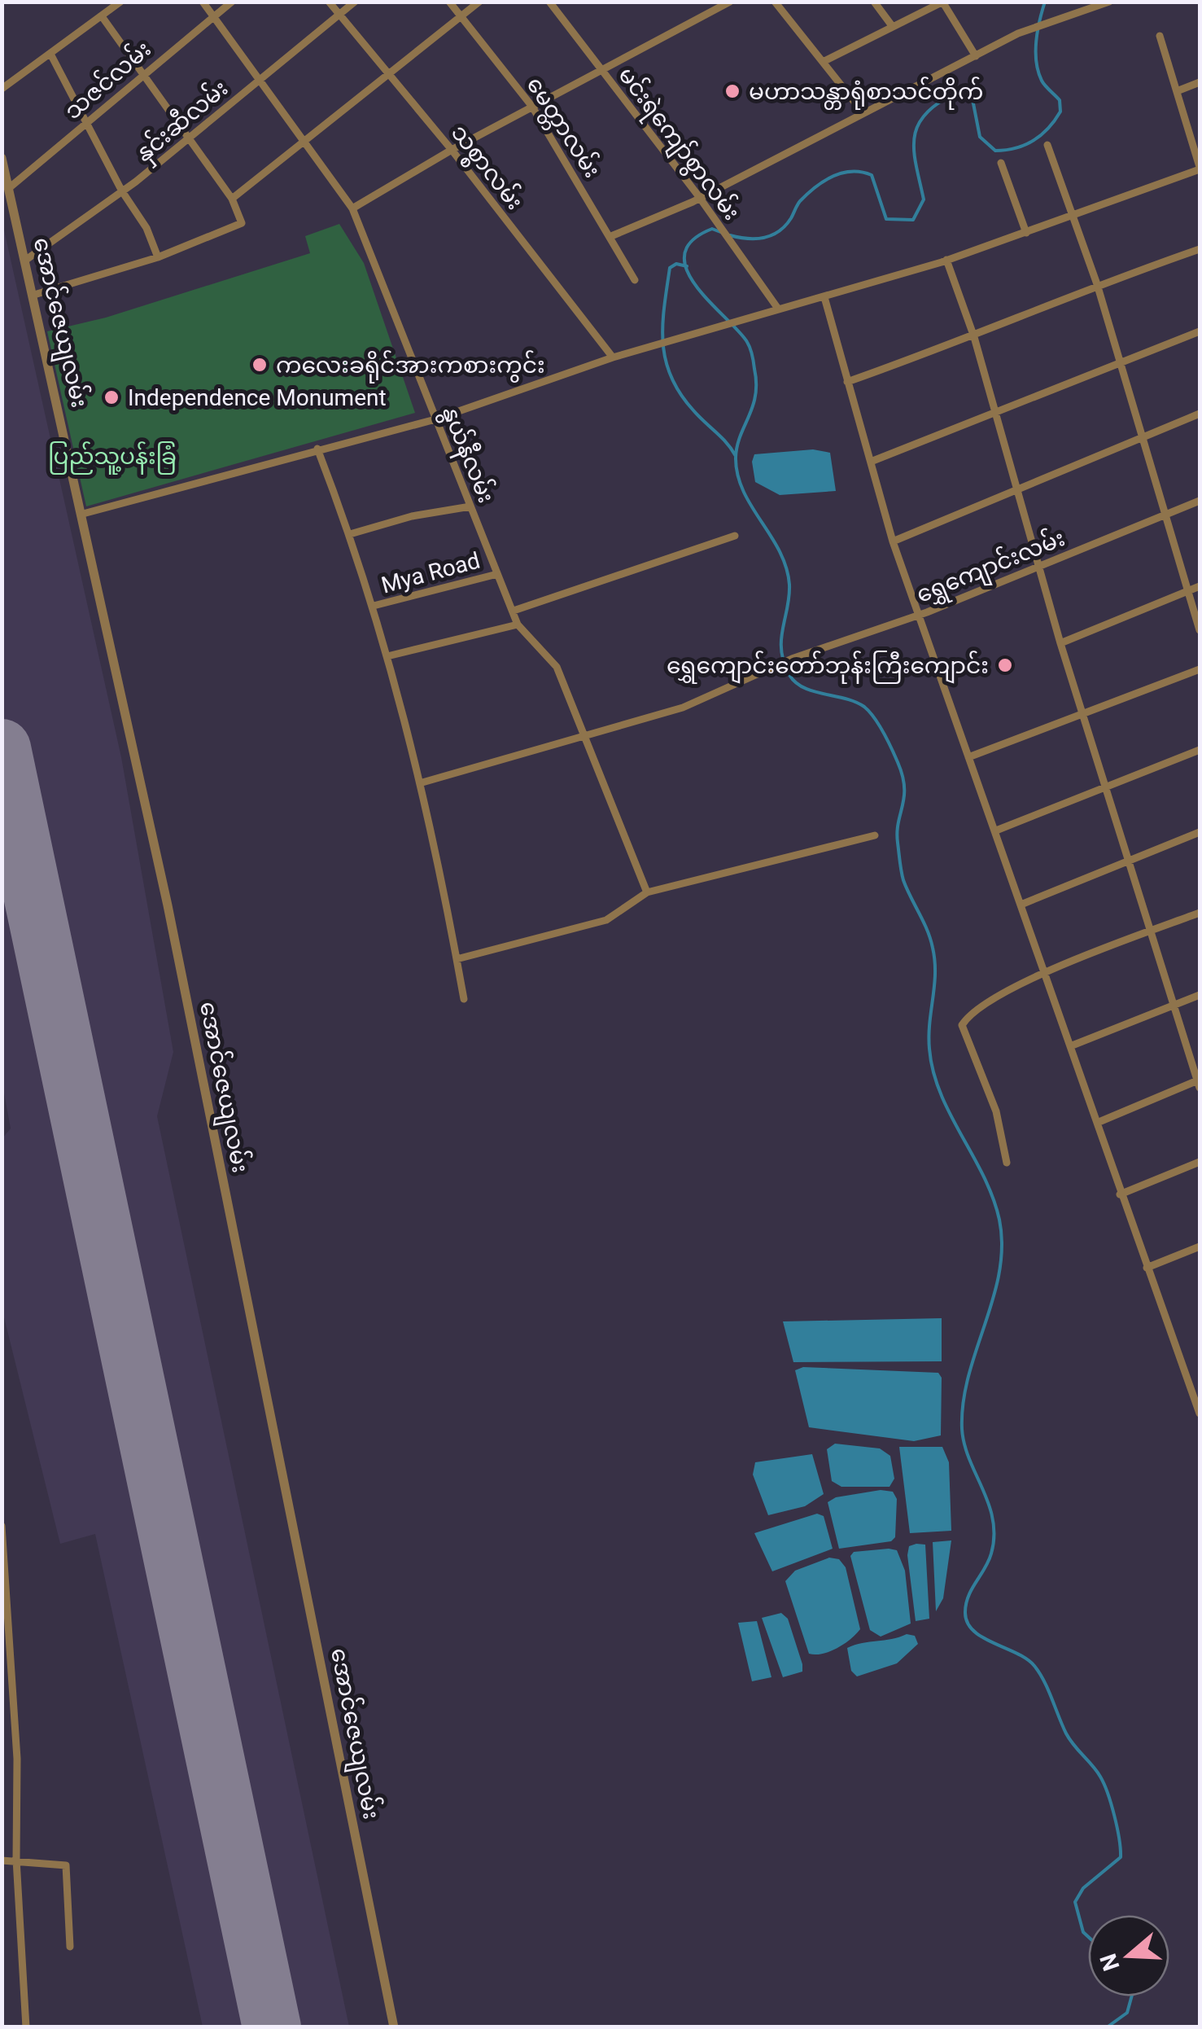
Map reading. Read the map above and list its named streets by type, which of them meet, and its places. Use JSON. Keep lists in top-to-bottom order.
{
  "streets": {
    "street": [
      "သဇင်လမ်း",
      "နှင်းဆီလမ်း",
      "မေတ္တာလမ်း",
      "မင်းရဲကျော်စွာလမ်း",
      "သစ္စာလမ်း",
      "အောင်ဇေယျလမ်း",
      "နွယ်နီလမ်း",
      "ရွှေကျောင်းလမ်း",
      "Mya Road"
    ]
  },
  "crossings": [
    ["သဇင်လမ်း", "အောင်ဇေယျလမ်း"],
    ["သဇင်လမ်း", "နွယ်နီလမ်း"],
    ["နှင်းဆီလမ်း", "သစ္စာလမ်း"],
    ["နှင်းဆီလမ်း", "အောင်ဇေယျလမ်း"],
    ["နှင်းဆီလမ်း", "နွယ်နီလမ်း"],
    ["နွယ်နီလမ်း", "ရွှေကျောင်းလမ်း"],
    ["နွယ်နီလမ်း", "Mya Road"]
  ],
  "parks": ["ပြည်သူ့ပန်းခြံ"],
  "places": [
    "မဟာသန္တာရုံစာသင်တိုက်",
    "ကလေးခရိုင်အားကစားကွင်း",
    "Independence Monument",
    "ရွှေကျောင်းတော်ဘုန်းကြီးကျောင်း"
  ],
  "north": "left"
}
